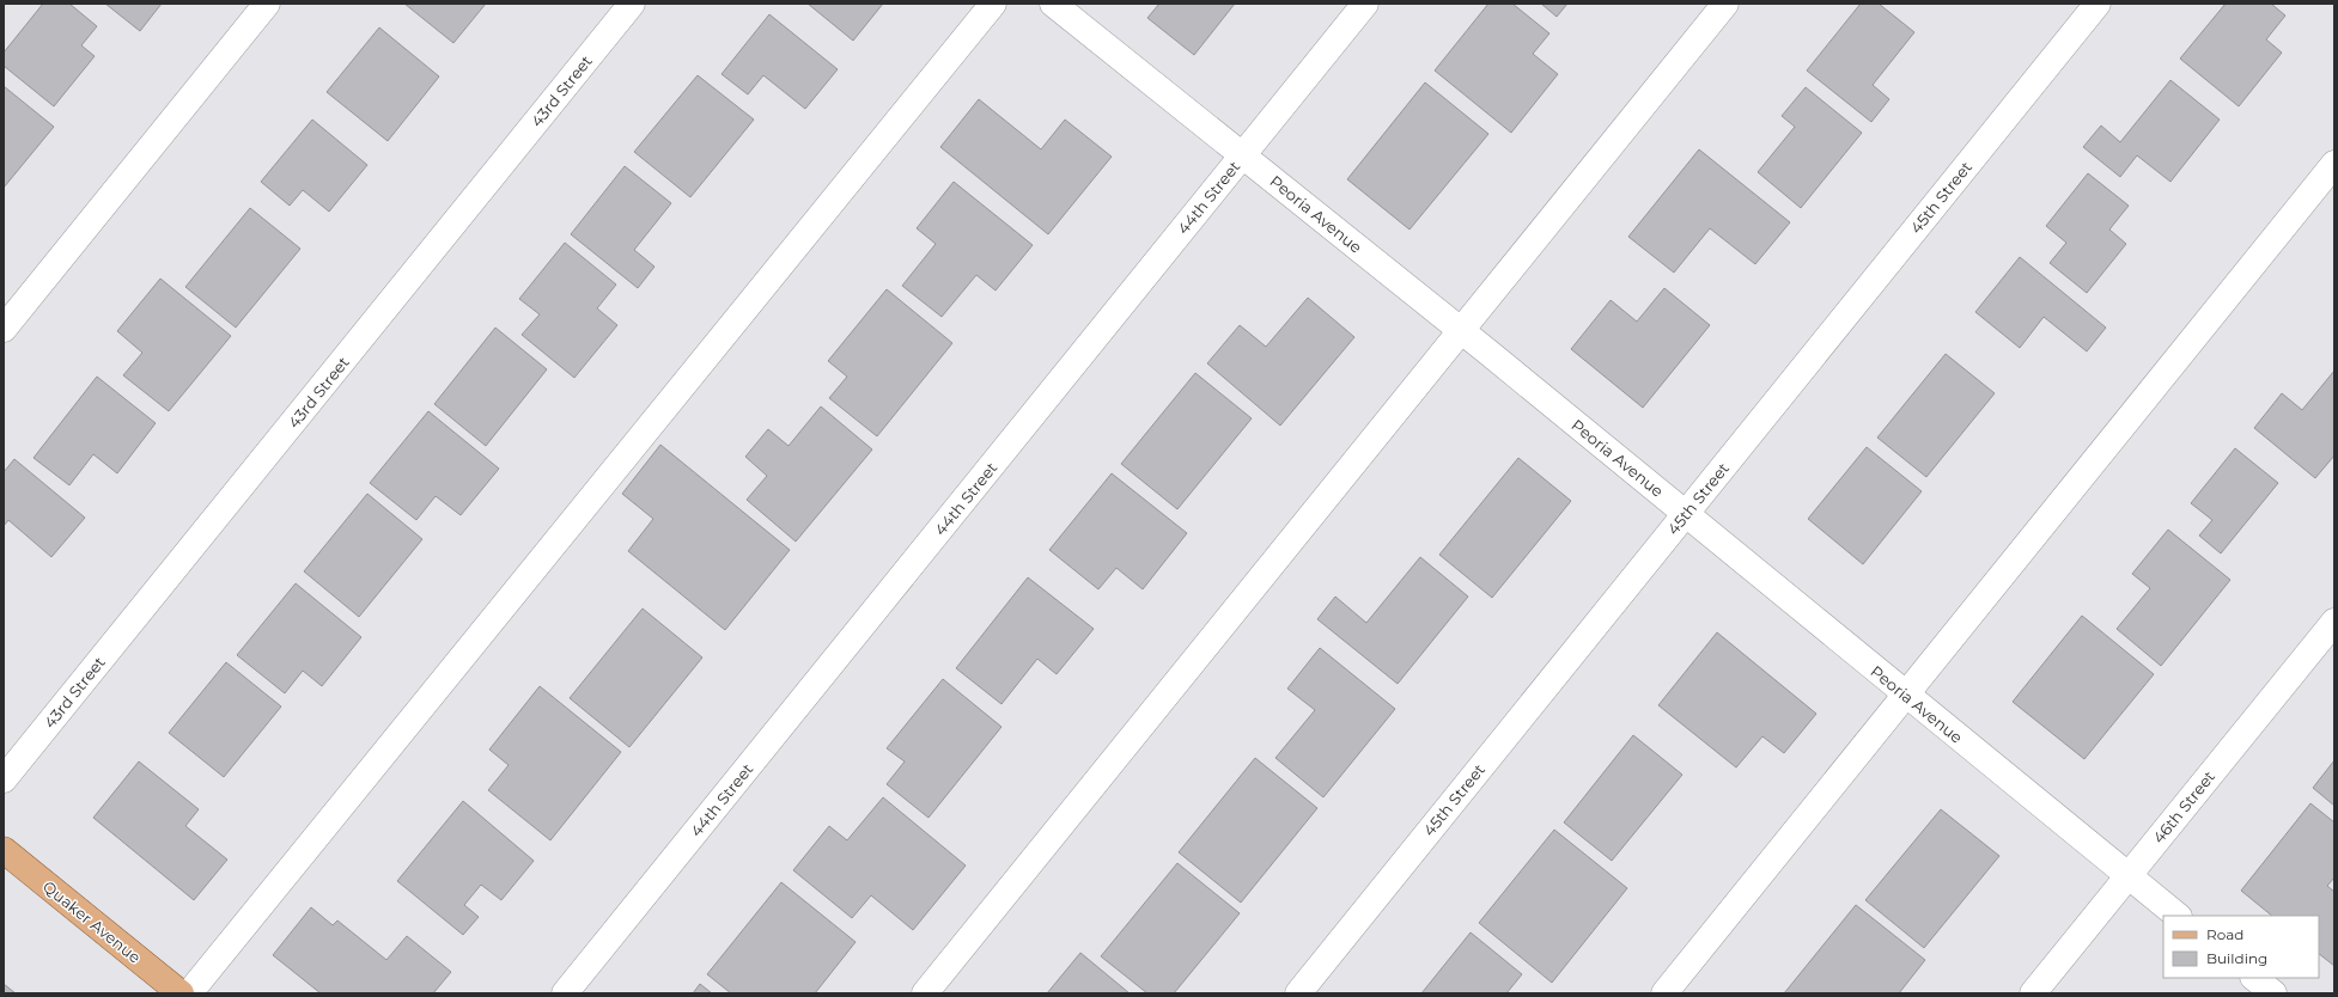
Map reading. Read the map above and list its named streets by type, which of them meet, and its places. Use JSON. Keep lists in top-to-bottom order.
{
  "streets": {
    "main road": ["Quaker Avenue"],
    "street": [
      "43rd Street",
      "44th Street",
      "45th Street",
      "Peoria Avenue",
      "46th Street"
    ]
  },
  "crossings": [
    ["44th Street", "Peoria Avenue"],
    ["45th Street", "Peoria Avenue"],
    ["Peoria Avenue", "46th Street"]
  ],
  "legend": ["Road", "Building"]
}
